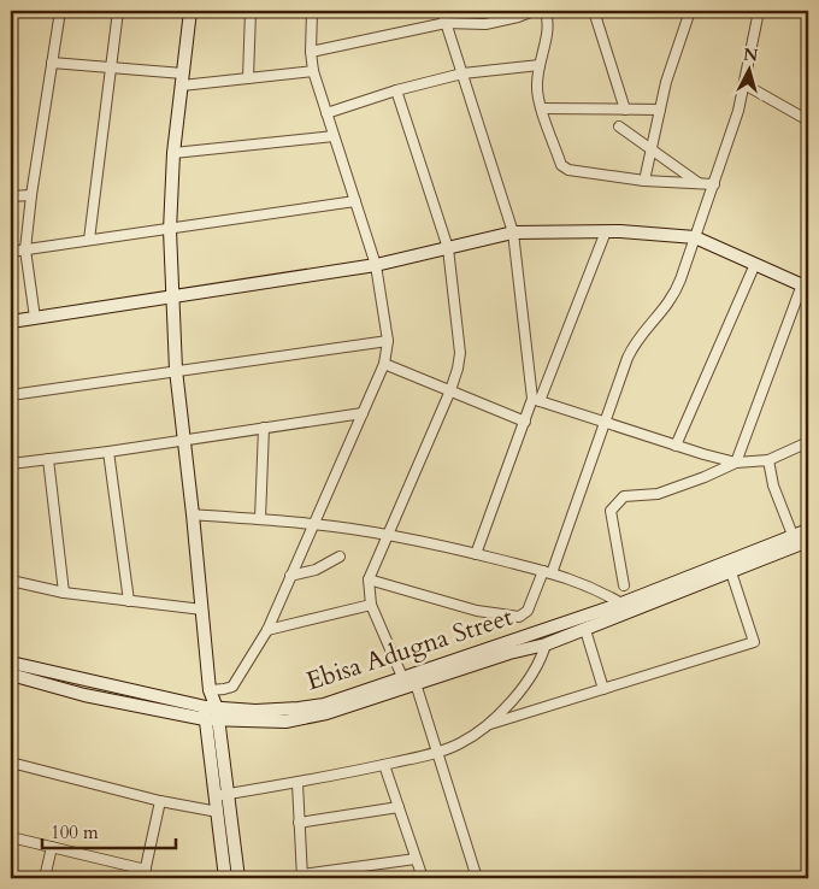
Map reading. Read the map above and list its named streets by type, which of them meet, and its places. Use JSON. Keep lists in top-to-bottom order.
{
  "streets": {
    "street": ["Ebisa Adugna Street"]
  },
  "scale_bar": "100 m",
  "north": "top"
}
